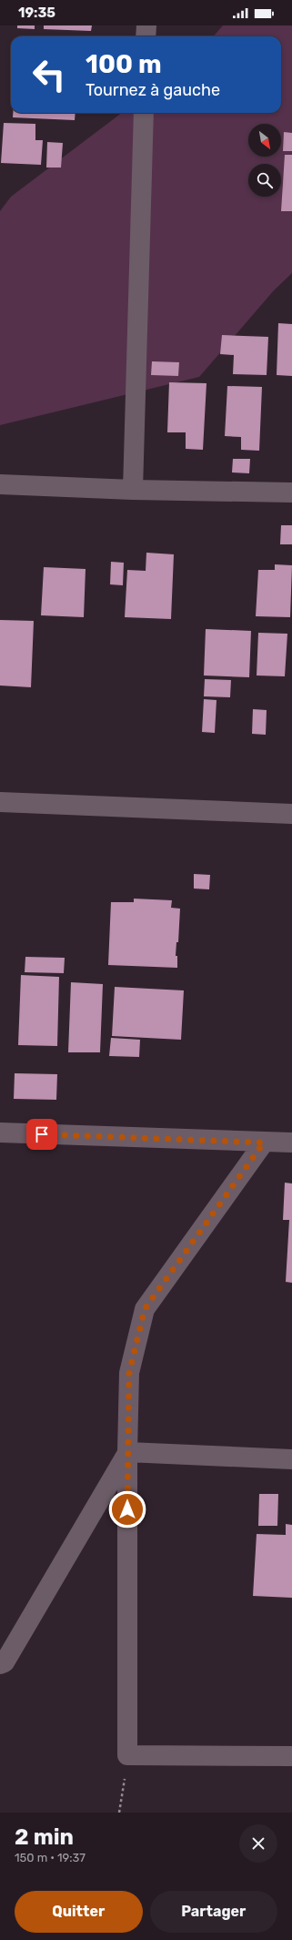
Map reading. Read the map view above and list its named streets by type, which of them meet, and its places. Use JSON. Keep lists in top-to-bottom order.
{
  "north": "bottom right",
  "page": {
    "status": "19:35",
    "turn": ["100 m", "Tournez à gauche"],
    "heading": ["2 min", "150 m · 19:37"],
    "buttons": ["Quitter", "Partager"]
  }
}
